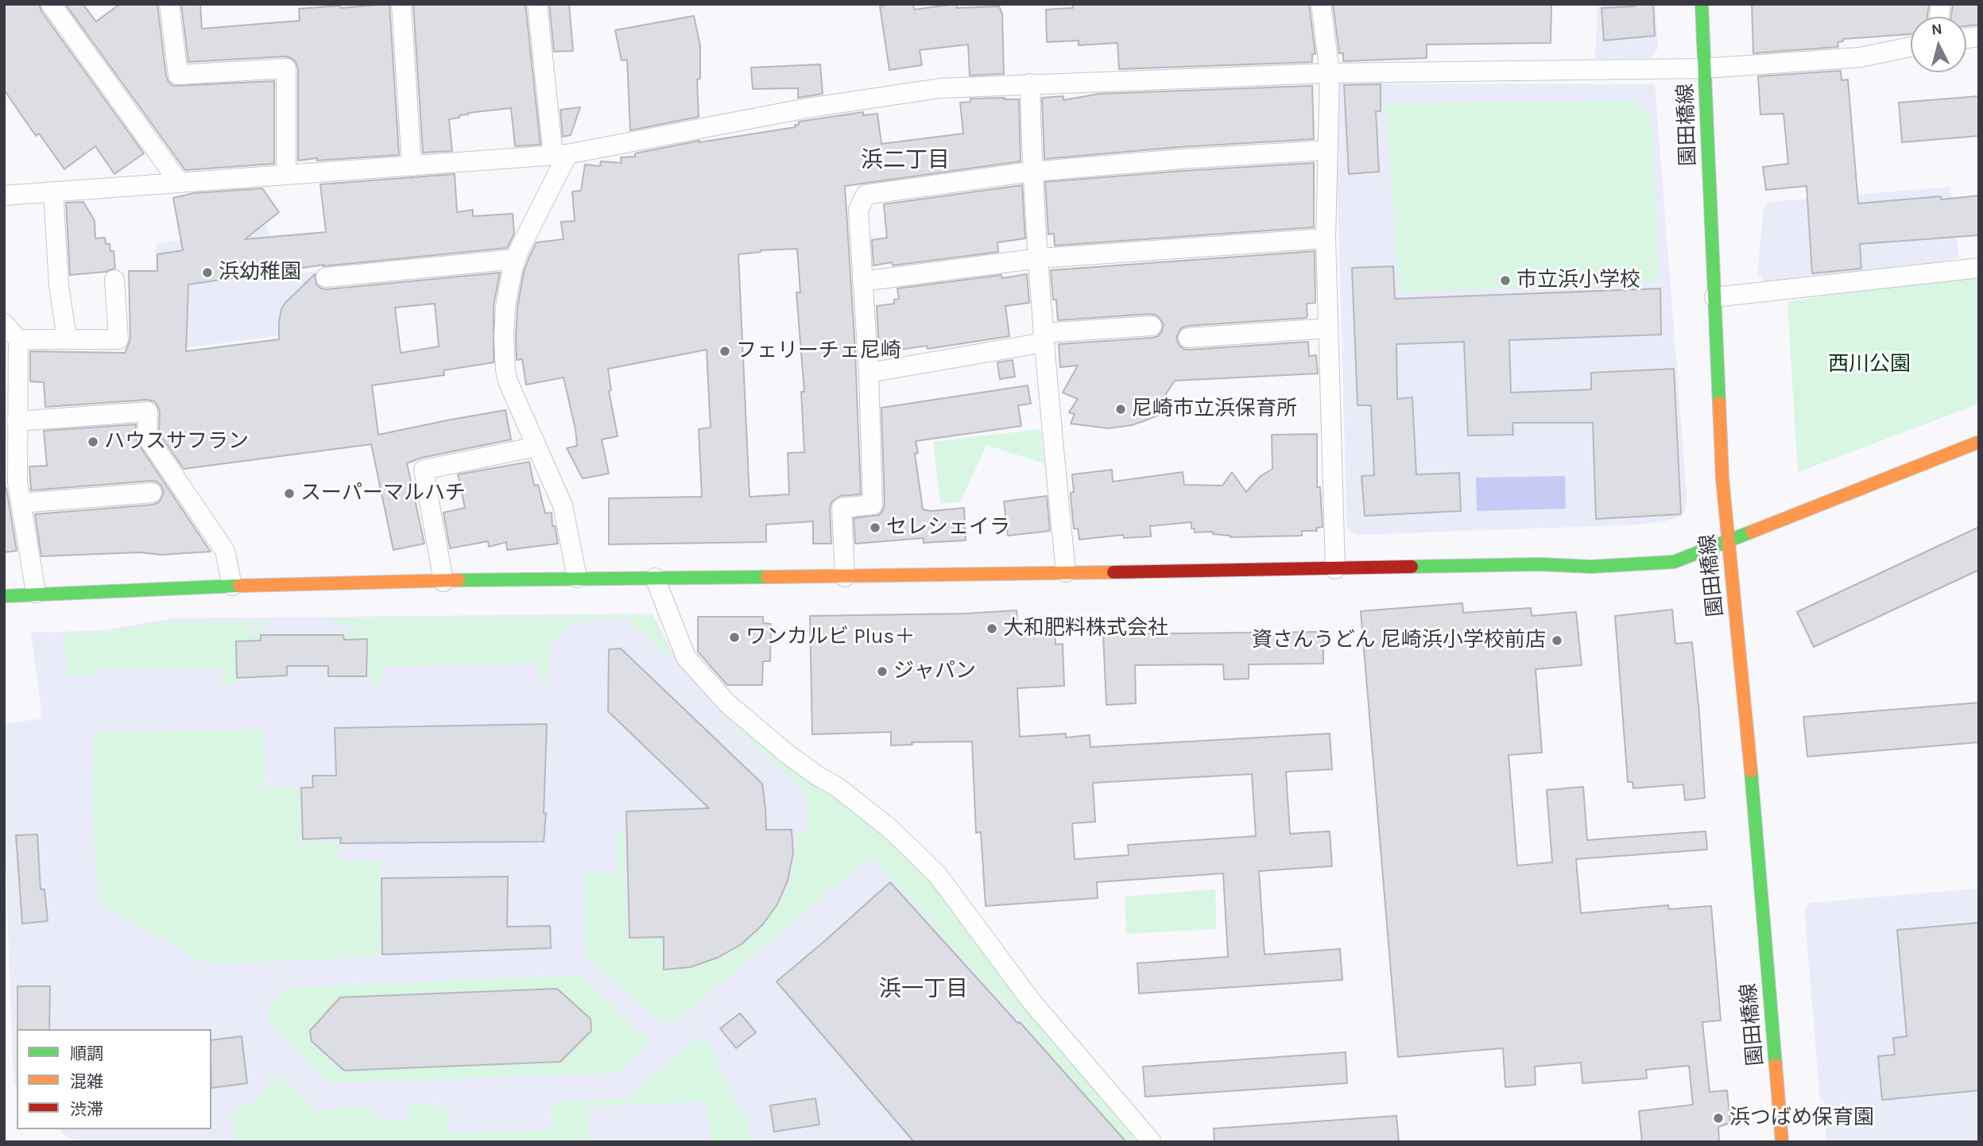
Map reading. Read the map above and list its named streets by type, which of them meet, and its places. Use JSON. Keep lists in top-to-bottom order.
{
  "streets": {
    "street": ["園田橋線"]
  },
  "districts": ["浜二丁目", "浜一丁目"],
  "parks": ["西川公園"],
  "places": [
    "浜幼稚園",
    "市立浜小学校",
    "フェリーチェ尼崎",
    "尼崎市立浜保育所",
    "ハウスサフラン",
    "スーパーマルハチ",
    "セレシェイラ",
    "大和肥料株式会社",
    "ワンカルビ Plus＋",
    "資さんうどん 尼崎浜小学校前店",
    "ジャパン",
    "浜つばめ保育園"
  ],
  "legend": ["順調", "混雑", "渋滞"],
  "north": "top"
}
